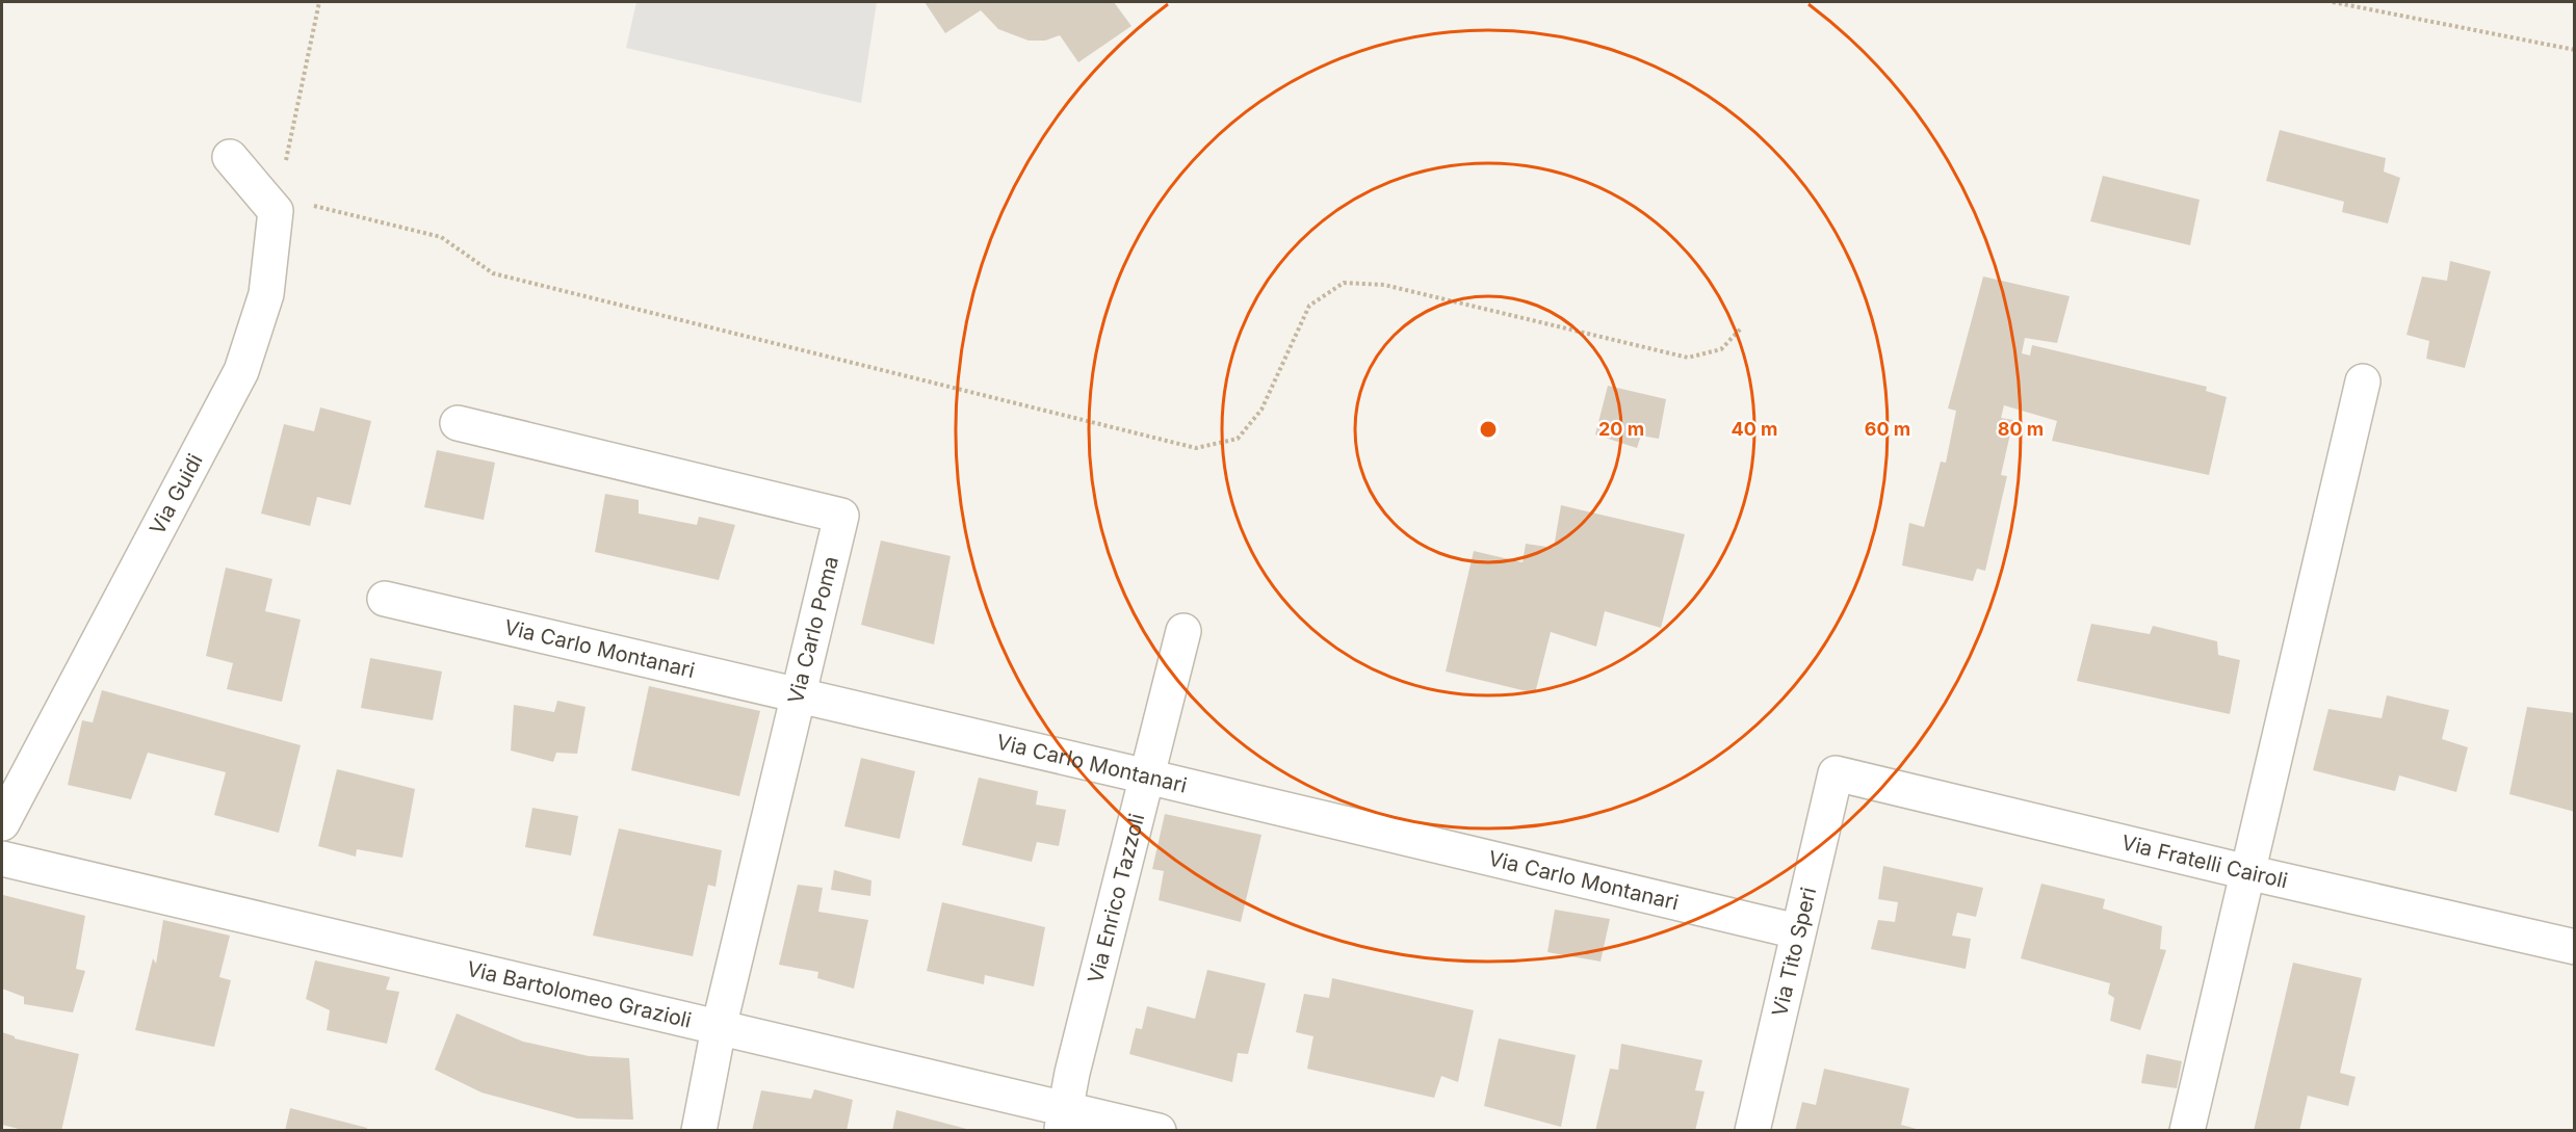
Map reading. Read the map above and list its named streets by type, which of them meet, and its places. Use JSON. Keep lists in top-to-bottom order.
{
  "streets": {
    "street": [
      "Via Guidi",
      "Via Carlo Poma",
      "Via Carlo Montanari",
      "Via Fratelli Cairoli",
      "Via Enrico Tazzoli",
      "Via Tito Speri",
      "Via Bartolomeo Grazioli"
    ]
  },
  "crossings": [
    ["Via Carlo Poma", "Via Carlo Montanari"],
    ["Via Carlo Poma", "Via Bartolomeo Grazioli"],
    ["Via Carlo Montanari", "Via Enrico Tazzoli"],
    ["Via Carlo Montanari", "Via Tito Speri"],
    ["Via Fratelli Cairoli", "Via Tito Speri"],
    ["Via Enrico Tazzoli", "Via Bartolomeo Grazioli"]
  ],
  "rings": [
    "20 m",
    "40 m",
    "60 m",
    "80 m"
  ]
}
